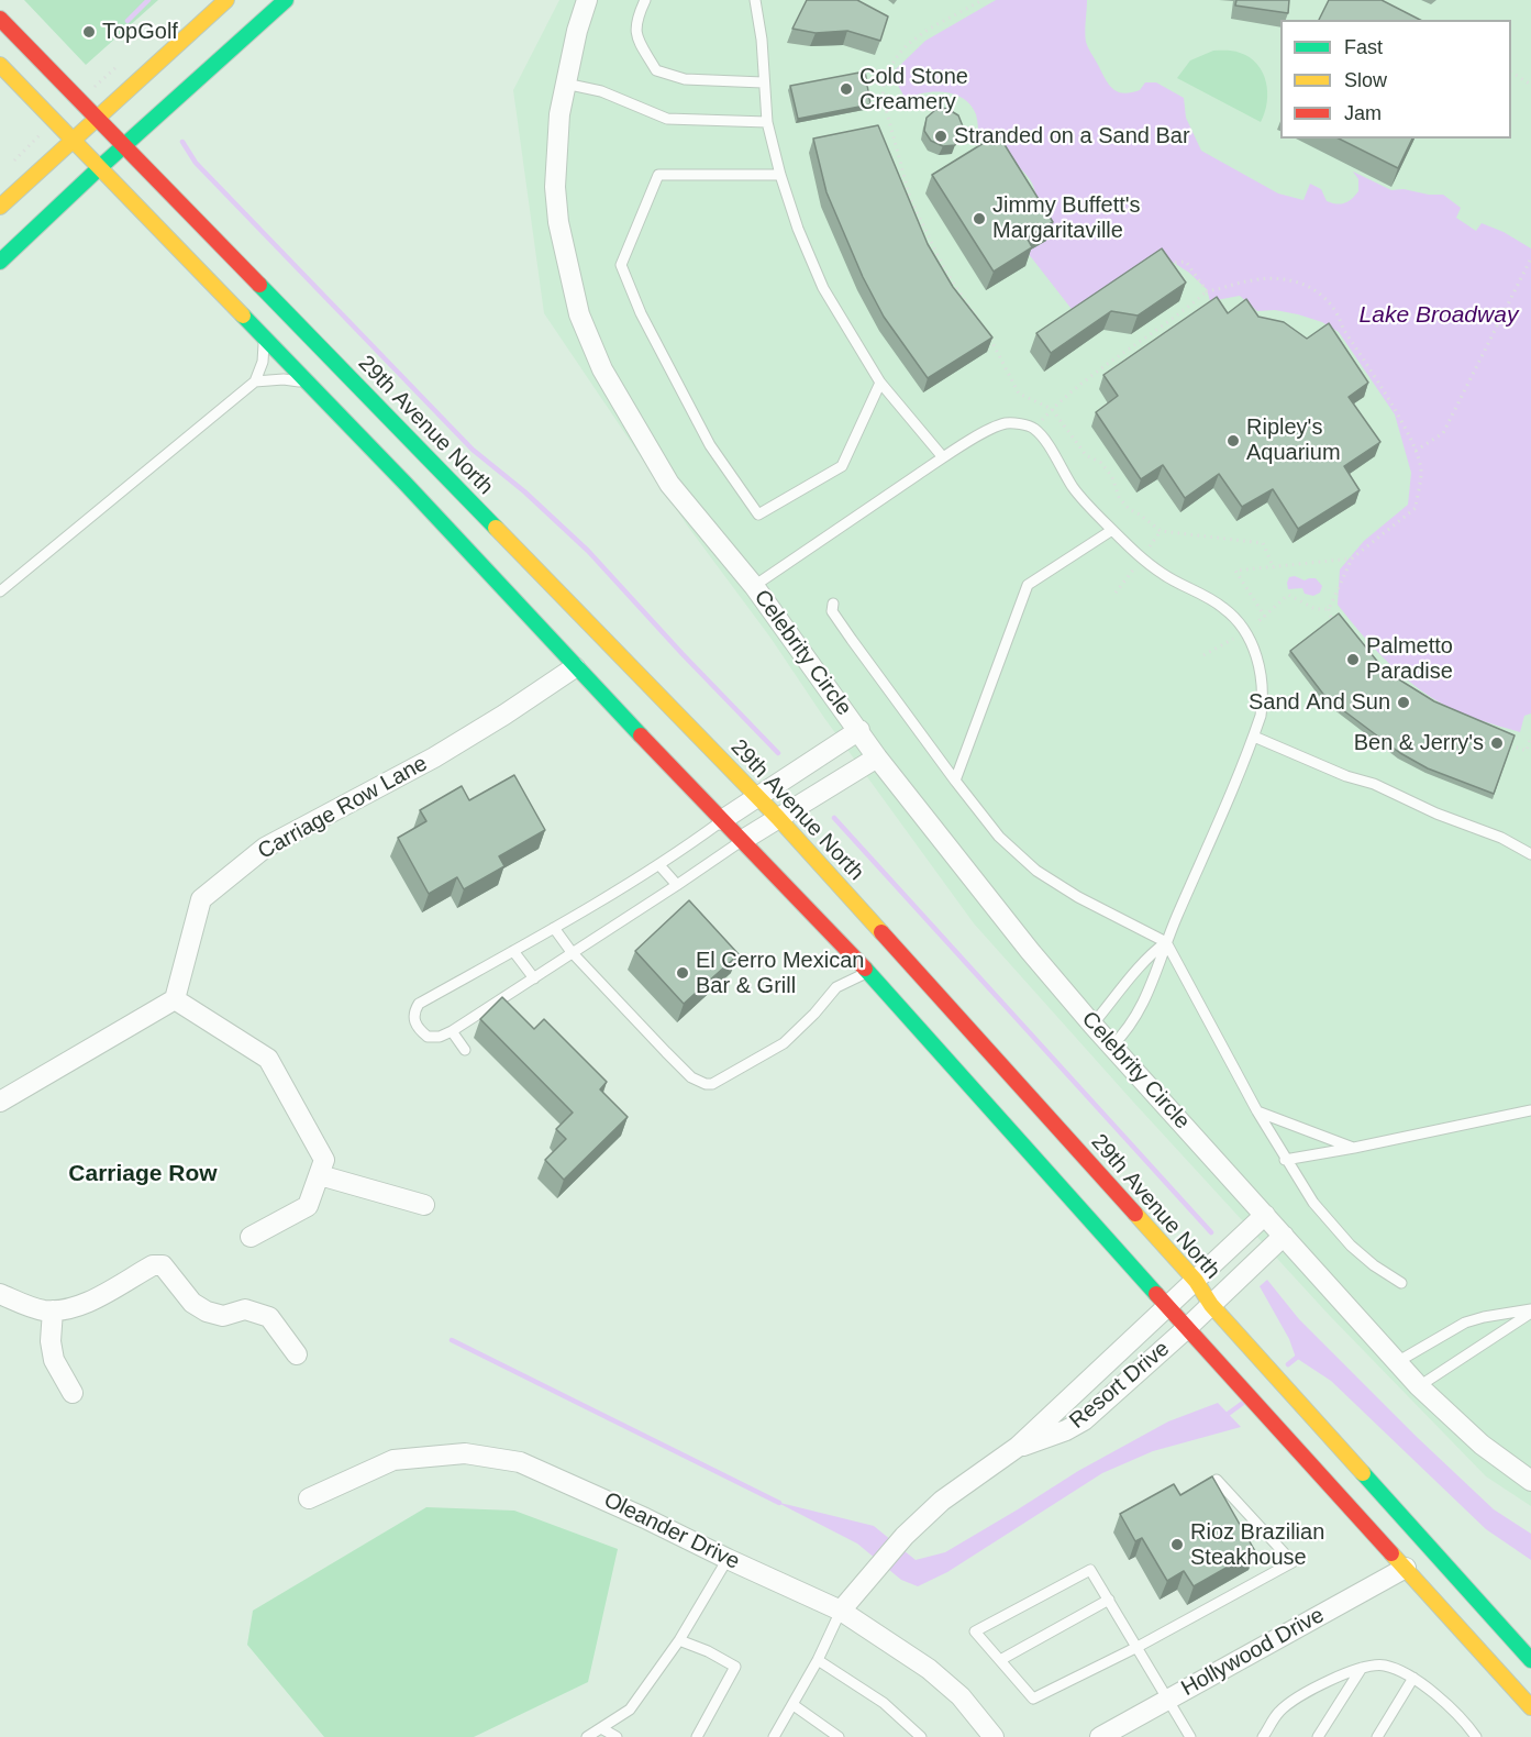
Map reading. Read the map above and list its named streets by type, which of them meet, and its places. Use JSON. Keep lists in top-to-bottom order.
{
  "streets": {
    "main road": ["29th Avenue North"],
    "street": [
      "Celebrity Circle",
      "Carriage Row Lane",
      "Resort Drive",
      "Oleander Drive",
      "Hollywood Drive"
    ]
  },
  "crossings": [
    ["29th Avenue North", "Resort Drive"],
    ["Resort Drive", "Oleander Drive"]
  ],
  "districts": ["Carriage Row"],
  "water": ["Lake Broadway"],
  "places": [
    "TopGolf",
    "Cold Stone Creamery",
    "Stranded on a Sand Bar",
    "Jimmy Buffett's Margaritaville",
    "Ripley's Aquarium",
    "Palmetto Paradise",
    "Sand And Sun",
    "Ben & Jerry's",
    "El Cerro Mexican Bar & Grill",
    "Rioz Brazilian Steakhouse"
  ],
  "legend": ["Fast", "Slow", "Jam"]
}
